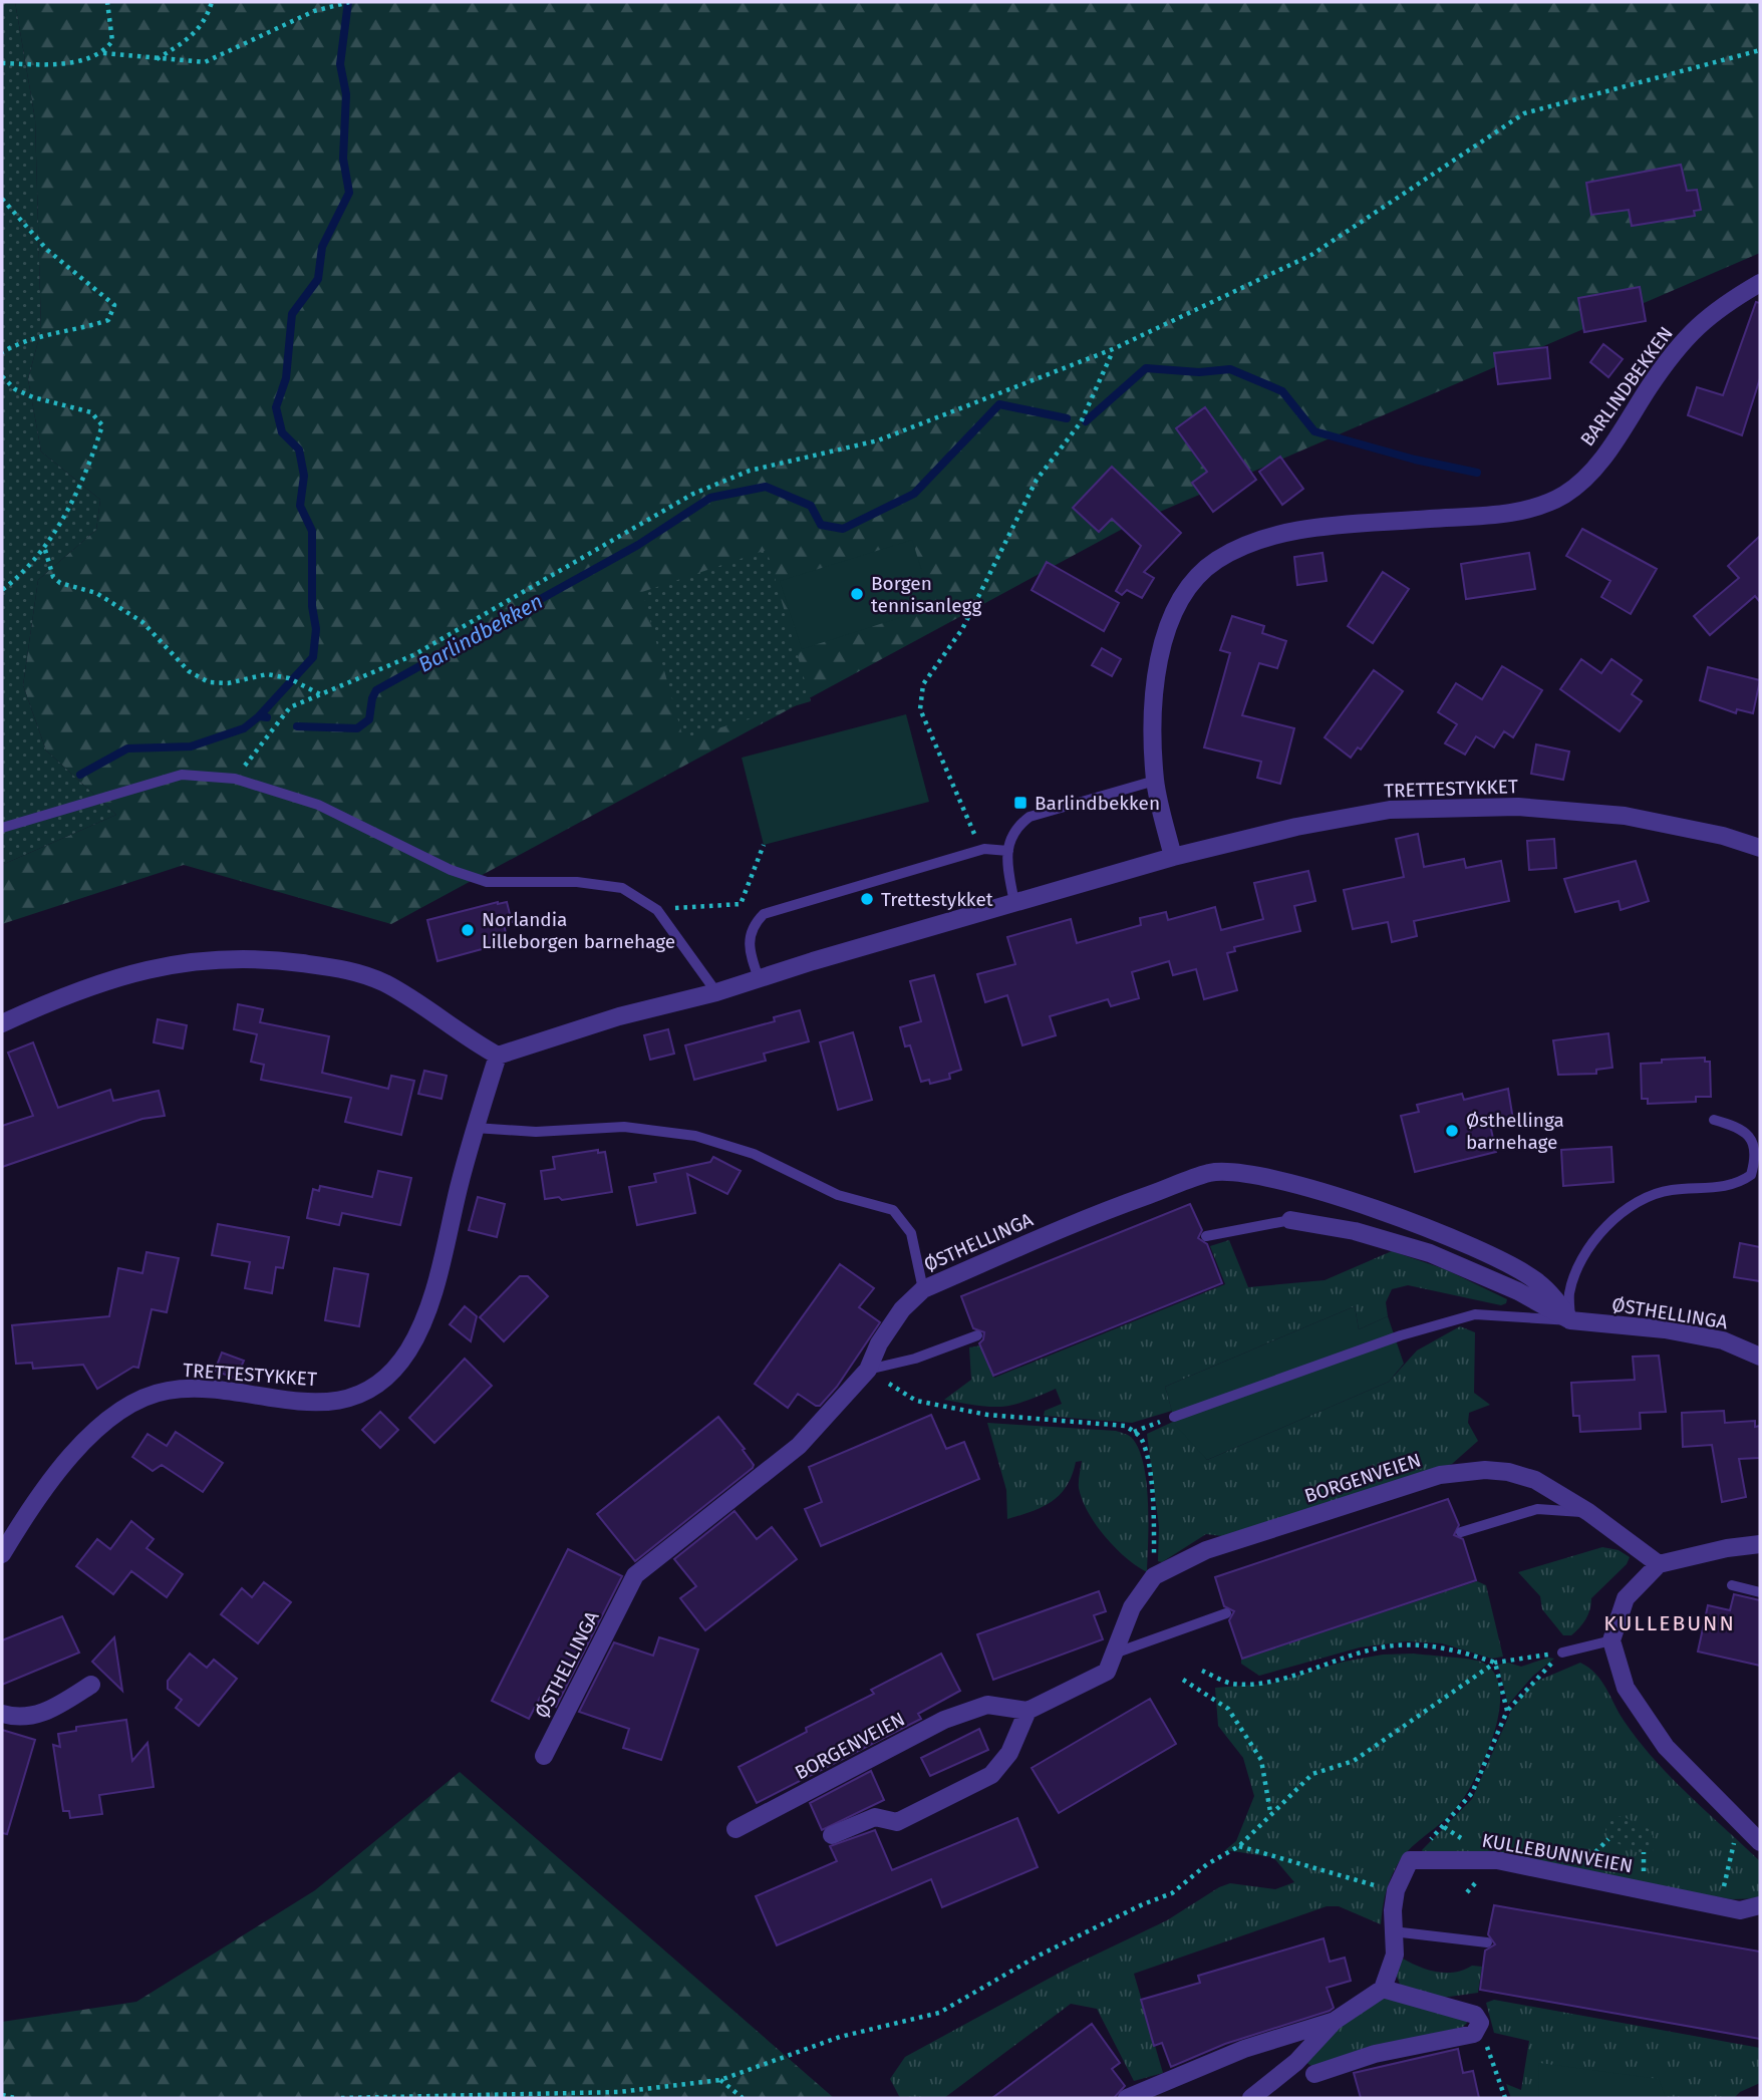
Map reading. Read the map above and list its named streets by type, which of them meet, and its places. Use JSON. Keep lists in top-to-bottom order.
{
  "streets": {
    "street": [
      "BARLINDBEKKEN",
      "TRETTESTYKKET",
      "ØSTHELLINGA",
      "BORGENVEIEN",
      "KULLEBUNNVEIEN"
    ]
  },
  "crossings": [
    ["BARLINDBEKKEN", "TRETTESTYKKET"]
  ],
  "districts": ["KULLEBUNN"],
  "water": ["Barlindbekken"],
  "places": {
    "other": [
      "Borgen tennisanlegg",
      "Trettestykket",
      "Norlandia Lilleborgen barnehage",
      "Østhellinga barnehage"
    ],
    "transit": ["Barlindbekken"]
  }
}
